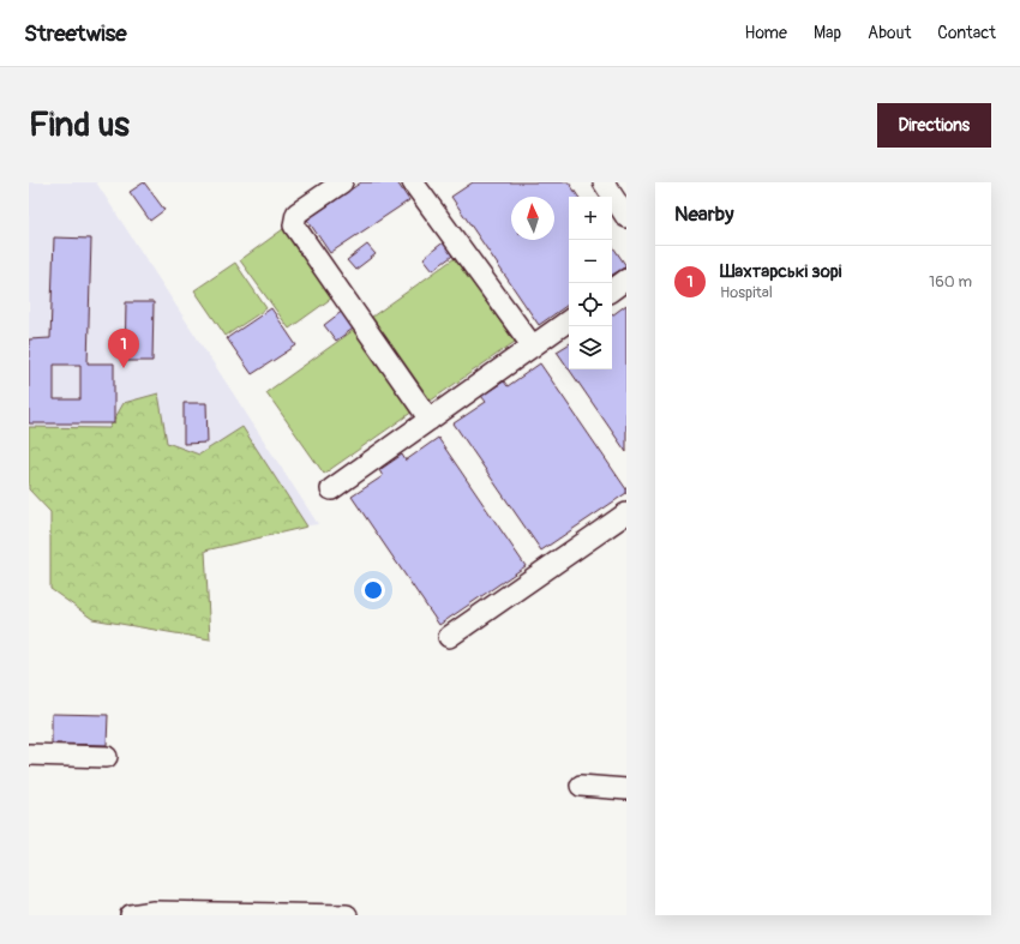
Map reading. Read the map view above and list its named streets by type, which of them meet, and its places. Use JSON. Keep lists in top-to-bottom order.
{
  "north": "top",
  "page": {
    "header": "Streetwise",
    "nav": [
      "Home",
      "Map",
      "About",
      "Contact"
    ],
    "buttons": "Directions",
    "title": "Find us",
    "heading": "Nearby",
    "map_buttons": ["+", "−"],
    "list": [
      {
        "mark": "1",
        "name": "Шахтарські зорі",
        "note": "Hospital",
        "value": "160 m"
      }
    ],
    "pins": "1"
  }
}
